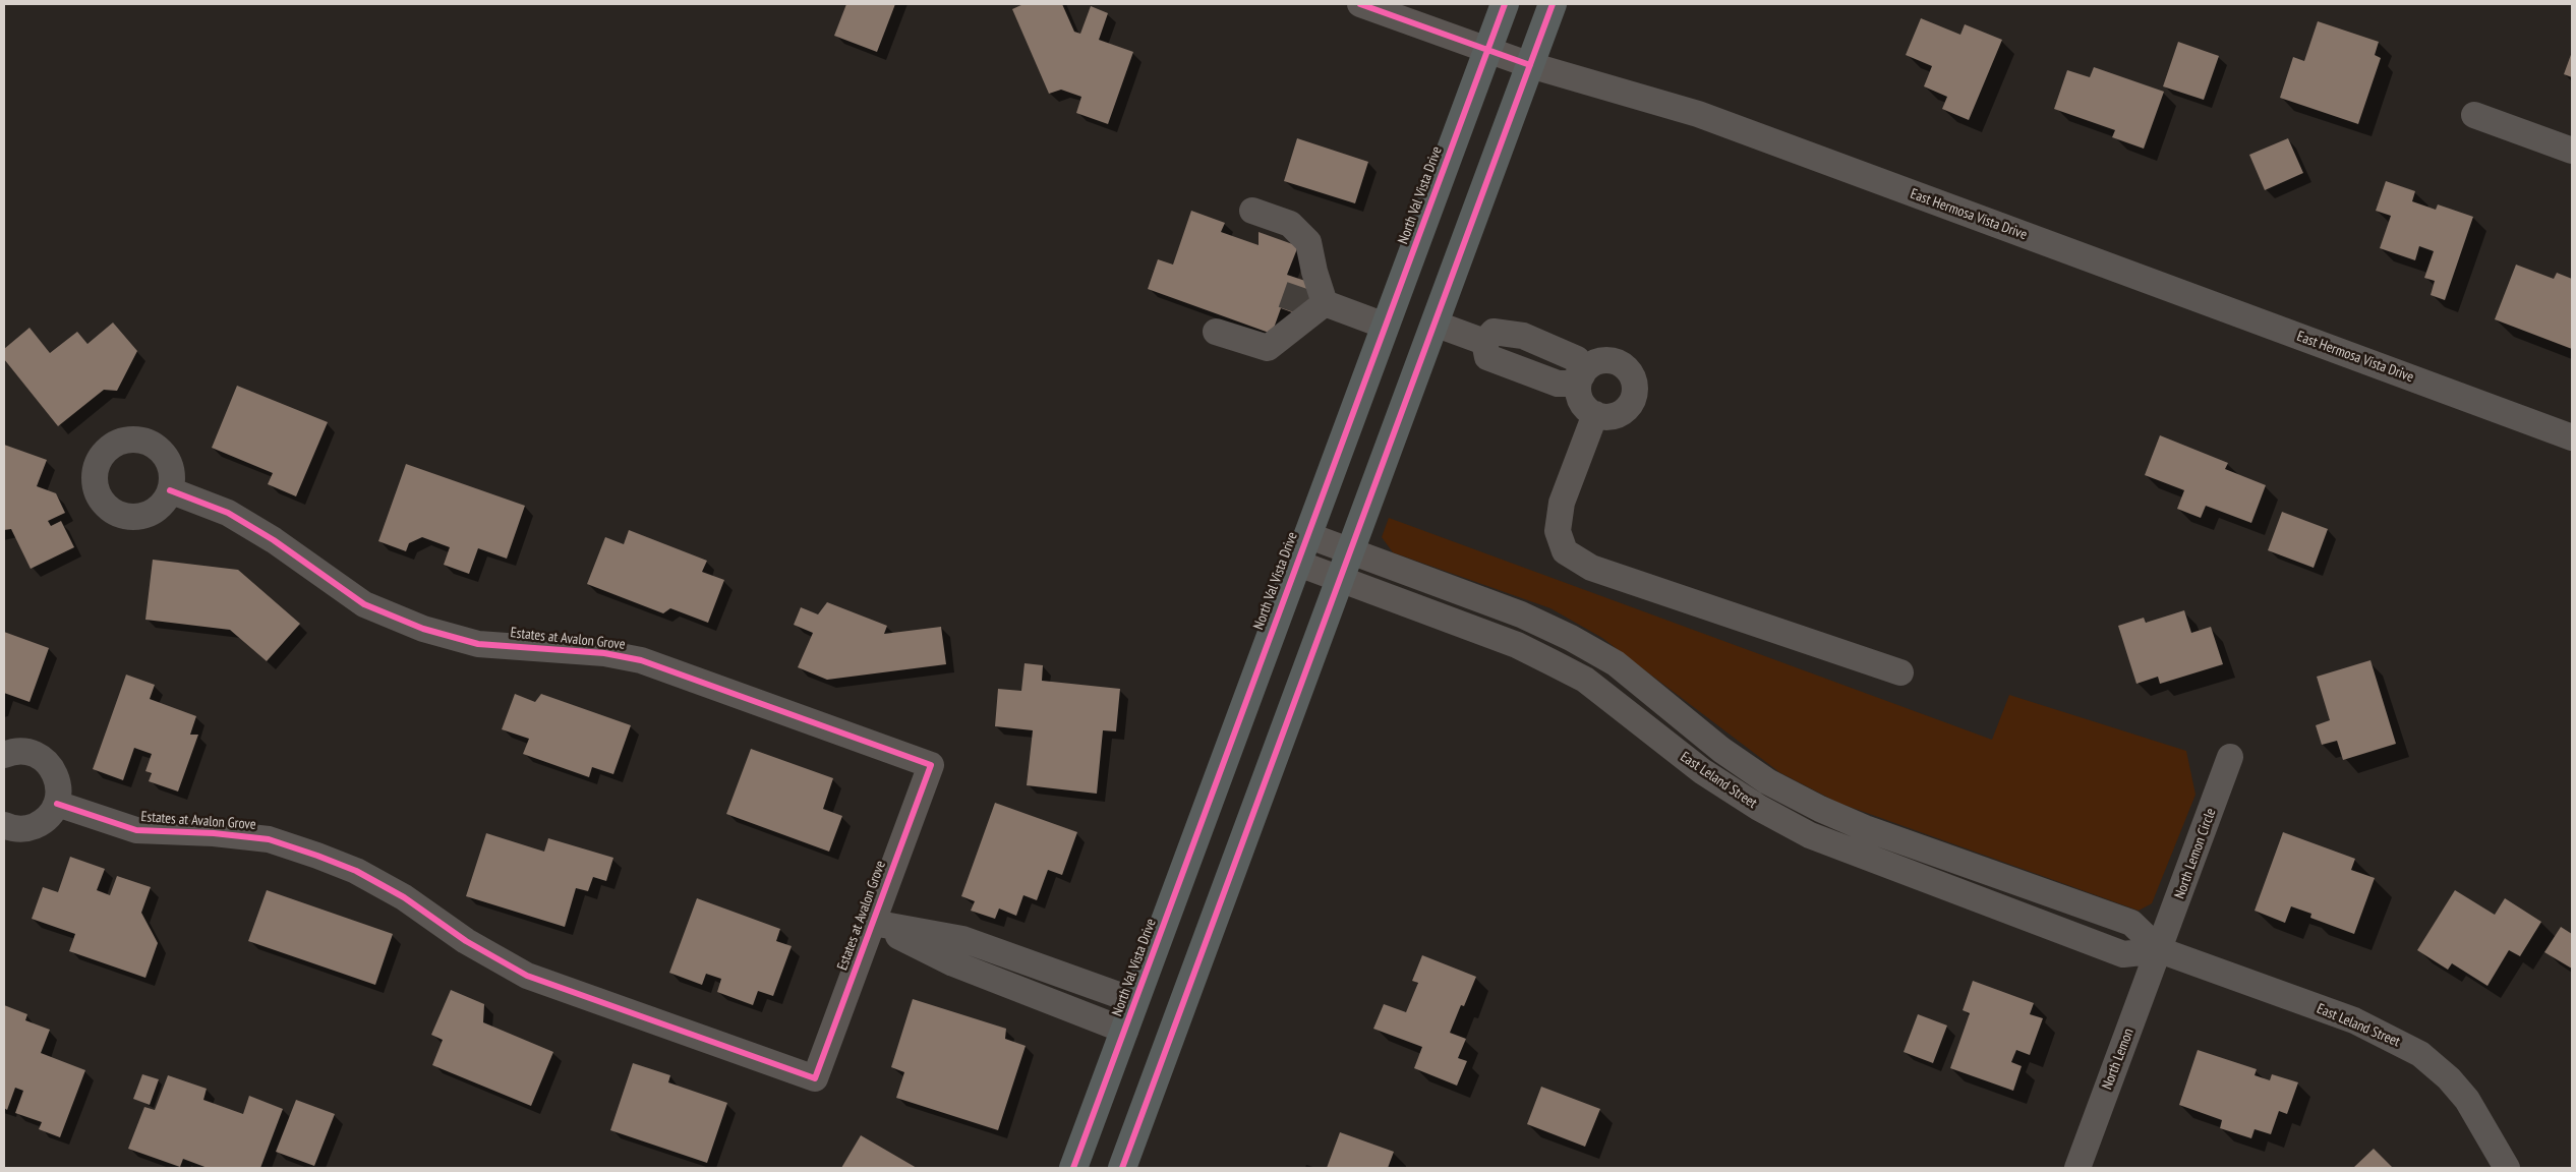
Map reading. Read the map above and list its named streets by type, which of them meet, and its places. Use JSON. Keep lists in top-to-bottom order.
{
  "streets": {
    "main road": ["North Val Vista Drive"],
    "street": [
      "East Hermosa Vista Drive",
      "Estates at Avalon Grove",
      "East Leland Street",
      "North Lemon Circle",
      "North Lemon"
    ]
  },
  "crossings": [
    ["North Val Vista Drive", "East Hermosa Vista Drive"],
    ["North Val Vista Drive", "Estates at Avalon Grove"],
    ["North Val Vista Drive", "East Leland Street"],
    ["East Leland Street", "North Lemon Circle"],
    ["East Leland Street", "North Lemon"],
    ["North Lemon Circle", "North Lemon"]
  ]
}
